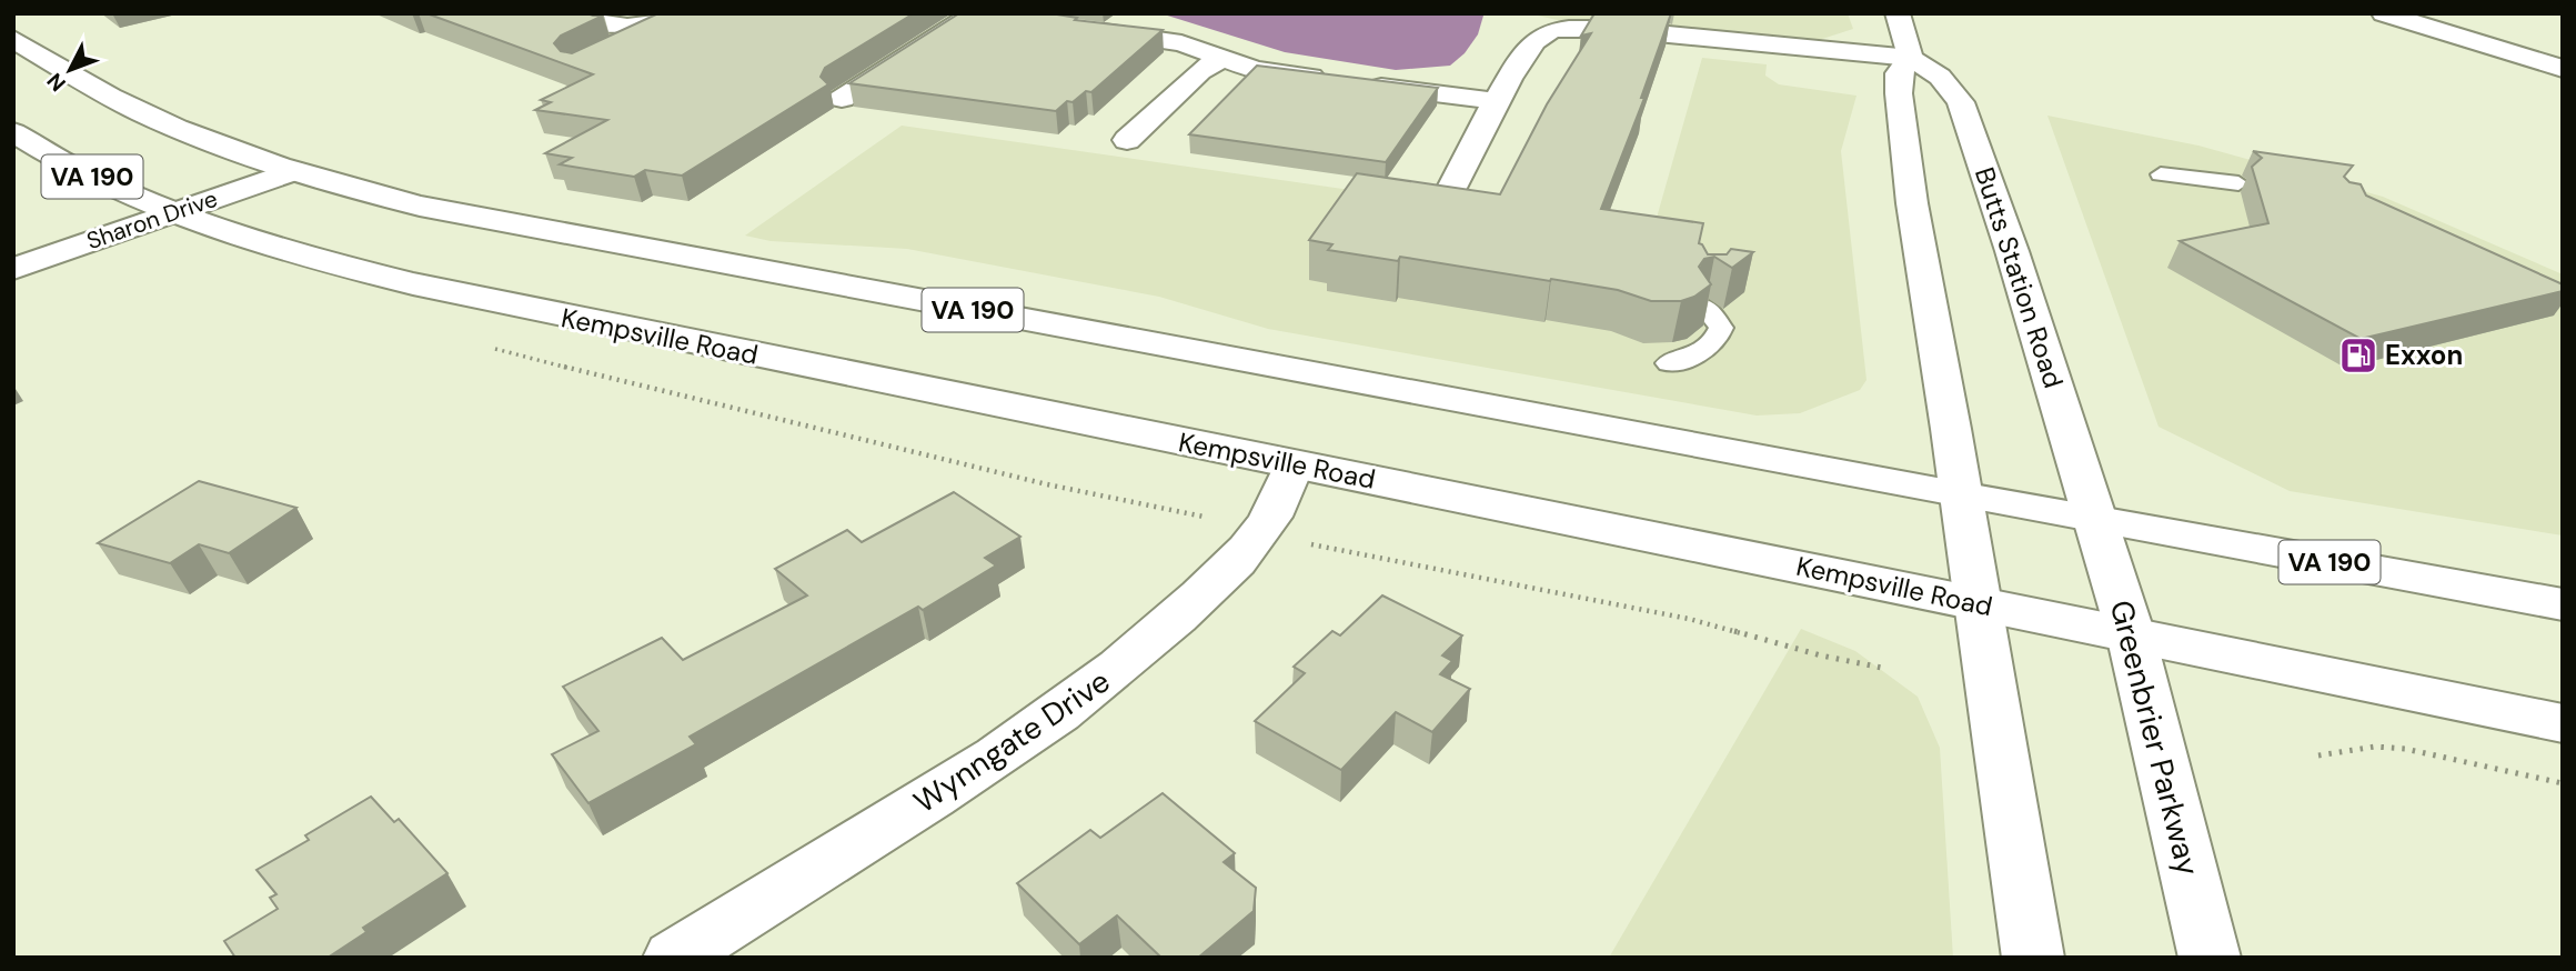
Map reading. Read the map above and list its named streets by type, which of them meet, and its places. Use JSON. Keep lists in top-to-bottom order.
{
  "streets": {
    "main road": [
      "VA 190",
      "Sharon Drive",
      "Butts Station Road",
      "Kempsville Road",
      "Greenbrier Parkway",
      "Wynngate Drive"
    ]
  },
  "crossings": [
    ["VA 190", "Sharon Drive"],
    ["VA 190", "Butts Station Road"],
    ["VA 190", "Greenbrier Parkway"],
    ["Sharon Drive", "Kempsville Road"],
    ["Butts Station Road", "Greenbrier Parkway"],
    ["Kempsville Road", "Greenbrier Parkway"],
    ["Kempsville Road", "Wynngate Drive"]
  ],
  "places": {
    "fuel station": ["Exxon"]
  },
  "north": "bottom left"
}
